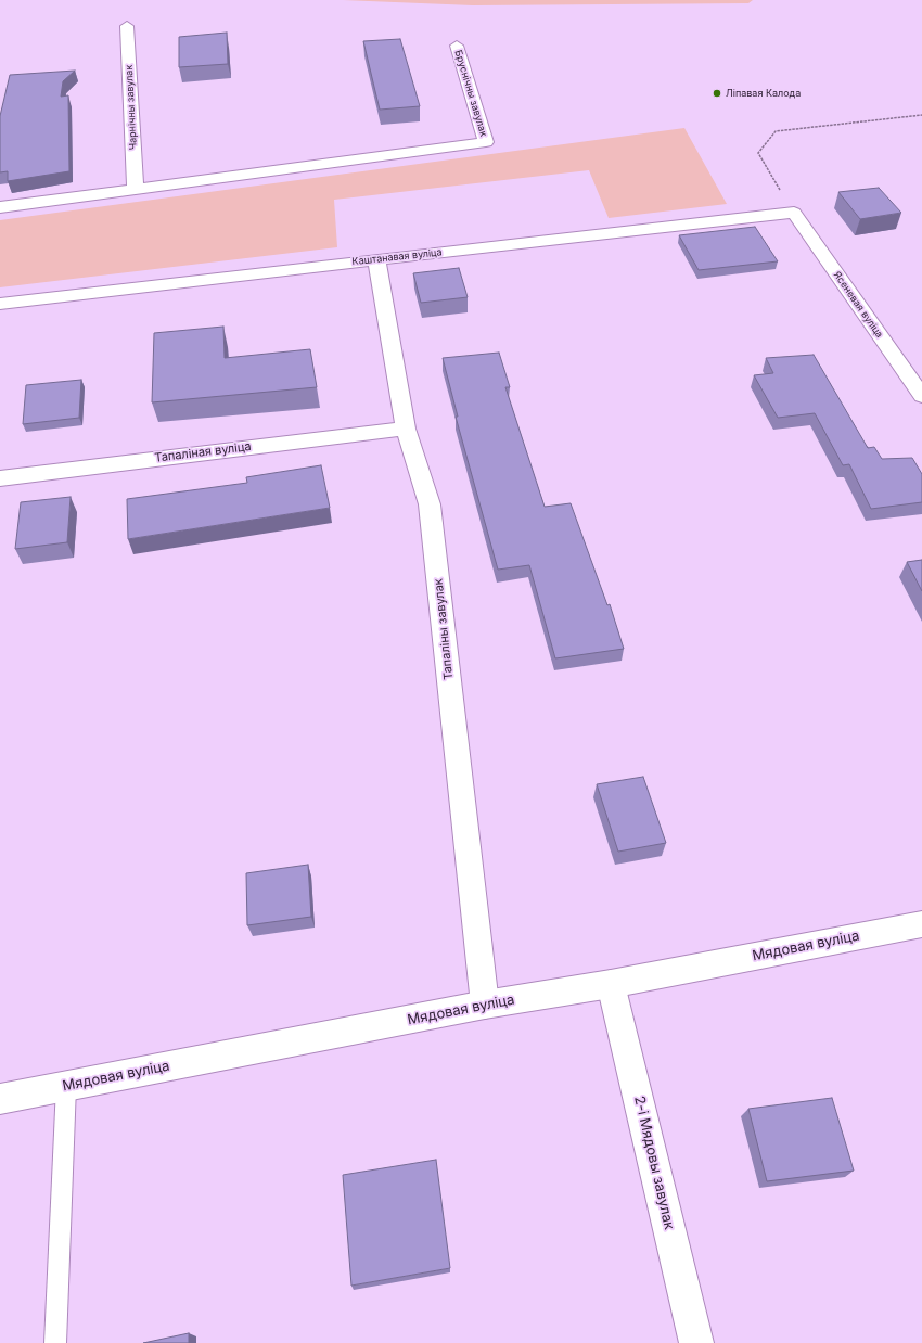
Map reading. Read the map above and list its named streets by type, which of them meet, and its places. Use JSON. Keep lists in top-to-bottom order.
{
  "streets": {
    "street": [
      "Бруснічны завулак",
      "Чарнічны завулак",
      "Каштанавая вуліца",
      "Ясеневая вуліца",
      "Тапаліная вуліца",
      "Тапаліны завулак",
      "Мядовая вуліца",
      "2-і Мядовы завулак"
    ]
  },
  "crossings": [
    ["Бруснічны завулак", "Чарнічны завулак"],
    ["Каштанавая вуліца", "Ясеневая вуліца"],
    ["Каштанавая вуліца", "Тапаліны завулак"],
    ["Тапаліная вуліца", "Тапаліны завулак"],
    ["Тапаліны завулак", "Мядовая вуліца"],
    ["Мядовая вуліца", "2-і Мядовы завулак"]
  ],
  "places": ["Ліпавая Калода"]
}
